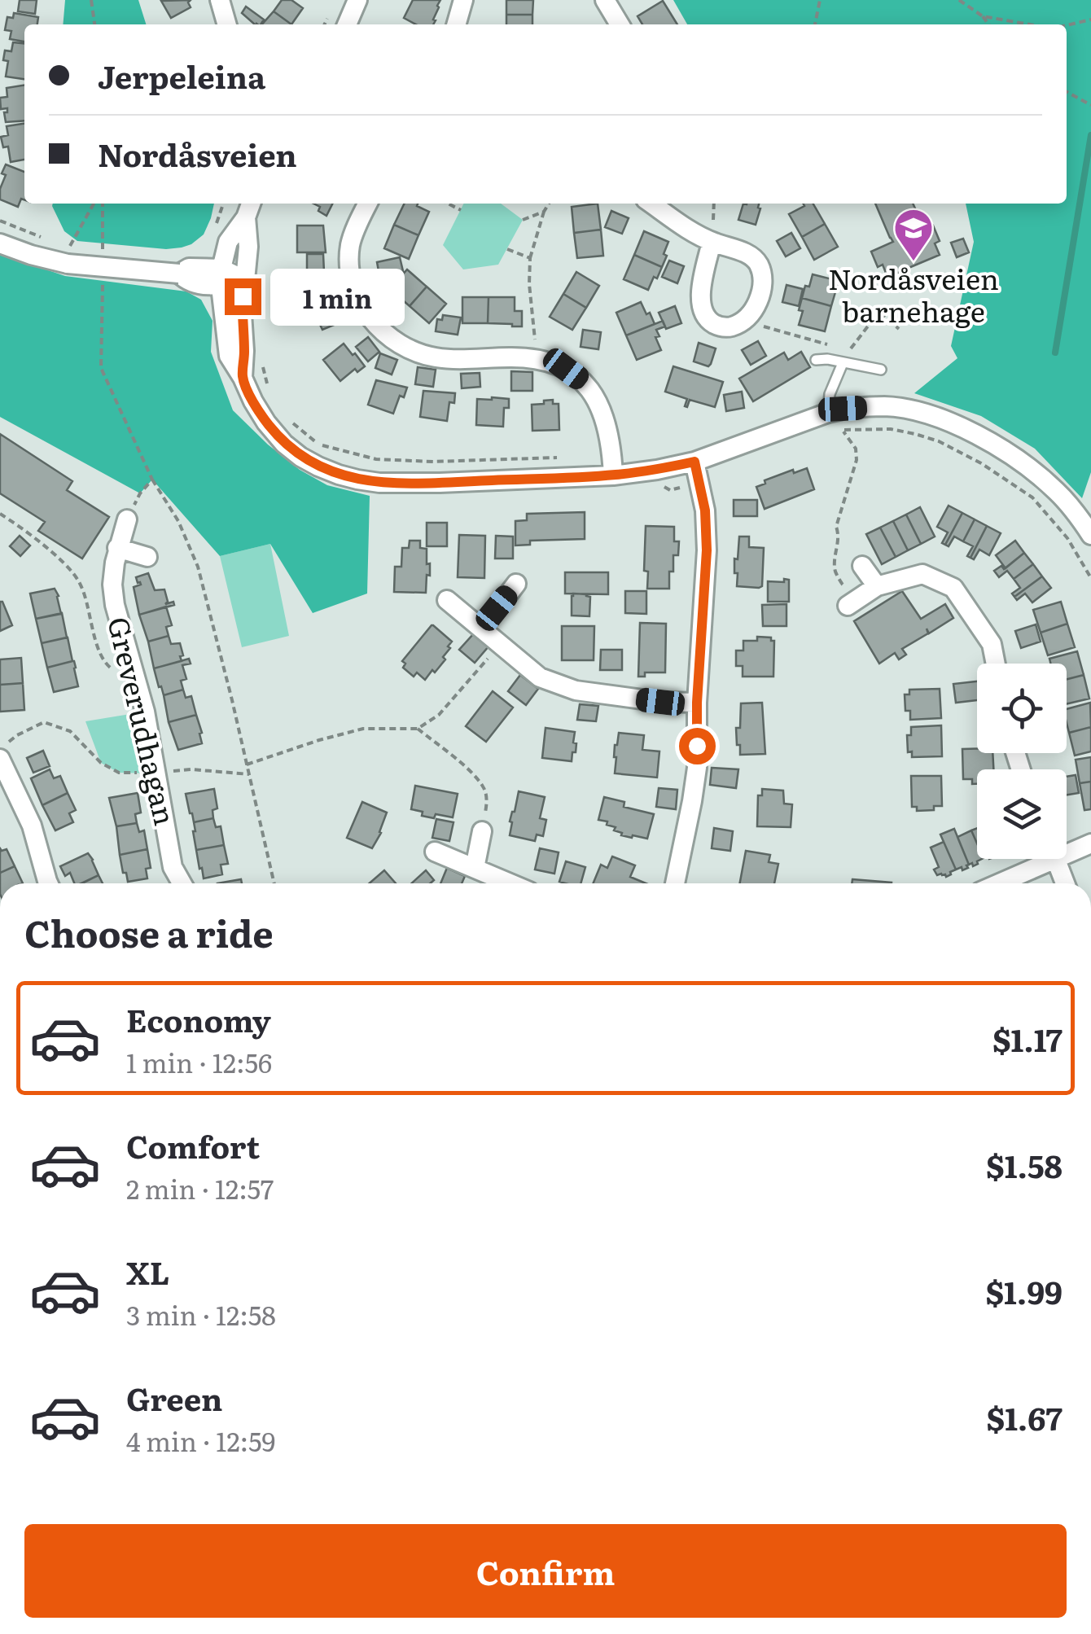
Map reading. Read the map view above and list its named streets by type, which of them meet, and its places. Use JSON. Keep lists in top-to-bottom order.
{
  "streets": {
    "street": ["Greverudhagan"]
  },
  "places": {
    "school or university": ["Nordåsveien barnehage"]
  },
  "page": {
    "banner": ["Jerpeleina", "Nordåsveien"],
    "bubble": "1 min",
    "heading": "Choose a ride",
    "list": [
      {
        "name": "Economy",
        "note": "1 min · 12:56",
        "value": "$1.17"
      },
      {
        "name": "Comfort",
        "note": "2 min · 12:57",
        "value": "$1.58"
      },
      {
        "name": "XL",
        "note": "3 min · 12:58",
        "value": "$1.99"
      },
      {
        "name": "Green",
        "note": "4 min · 12:59",
        "value": "$1.67"
      }
    ],
    "buttons": "Confirm"
  }
}
